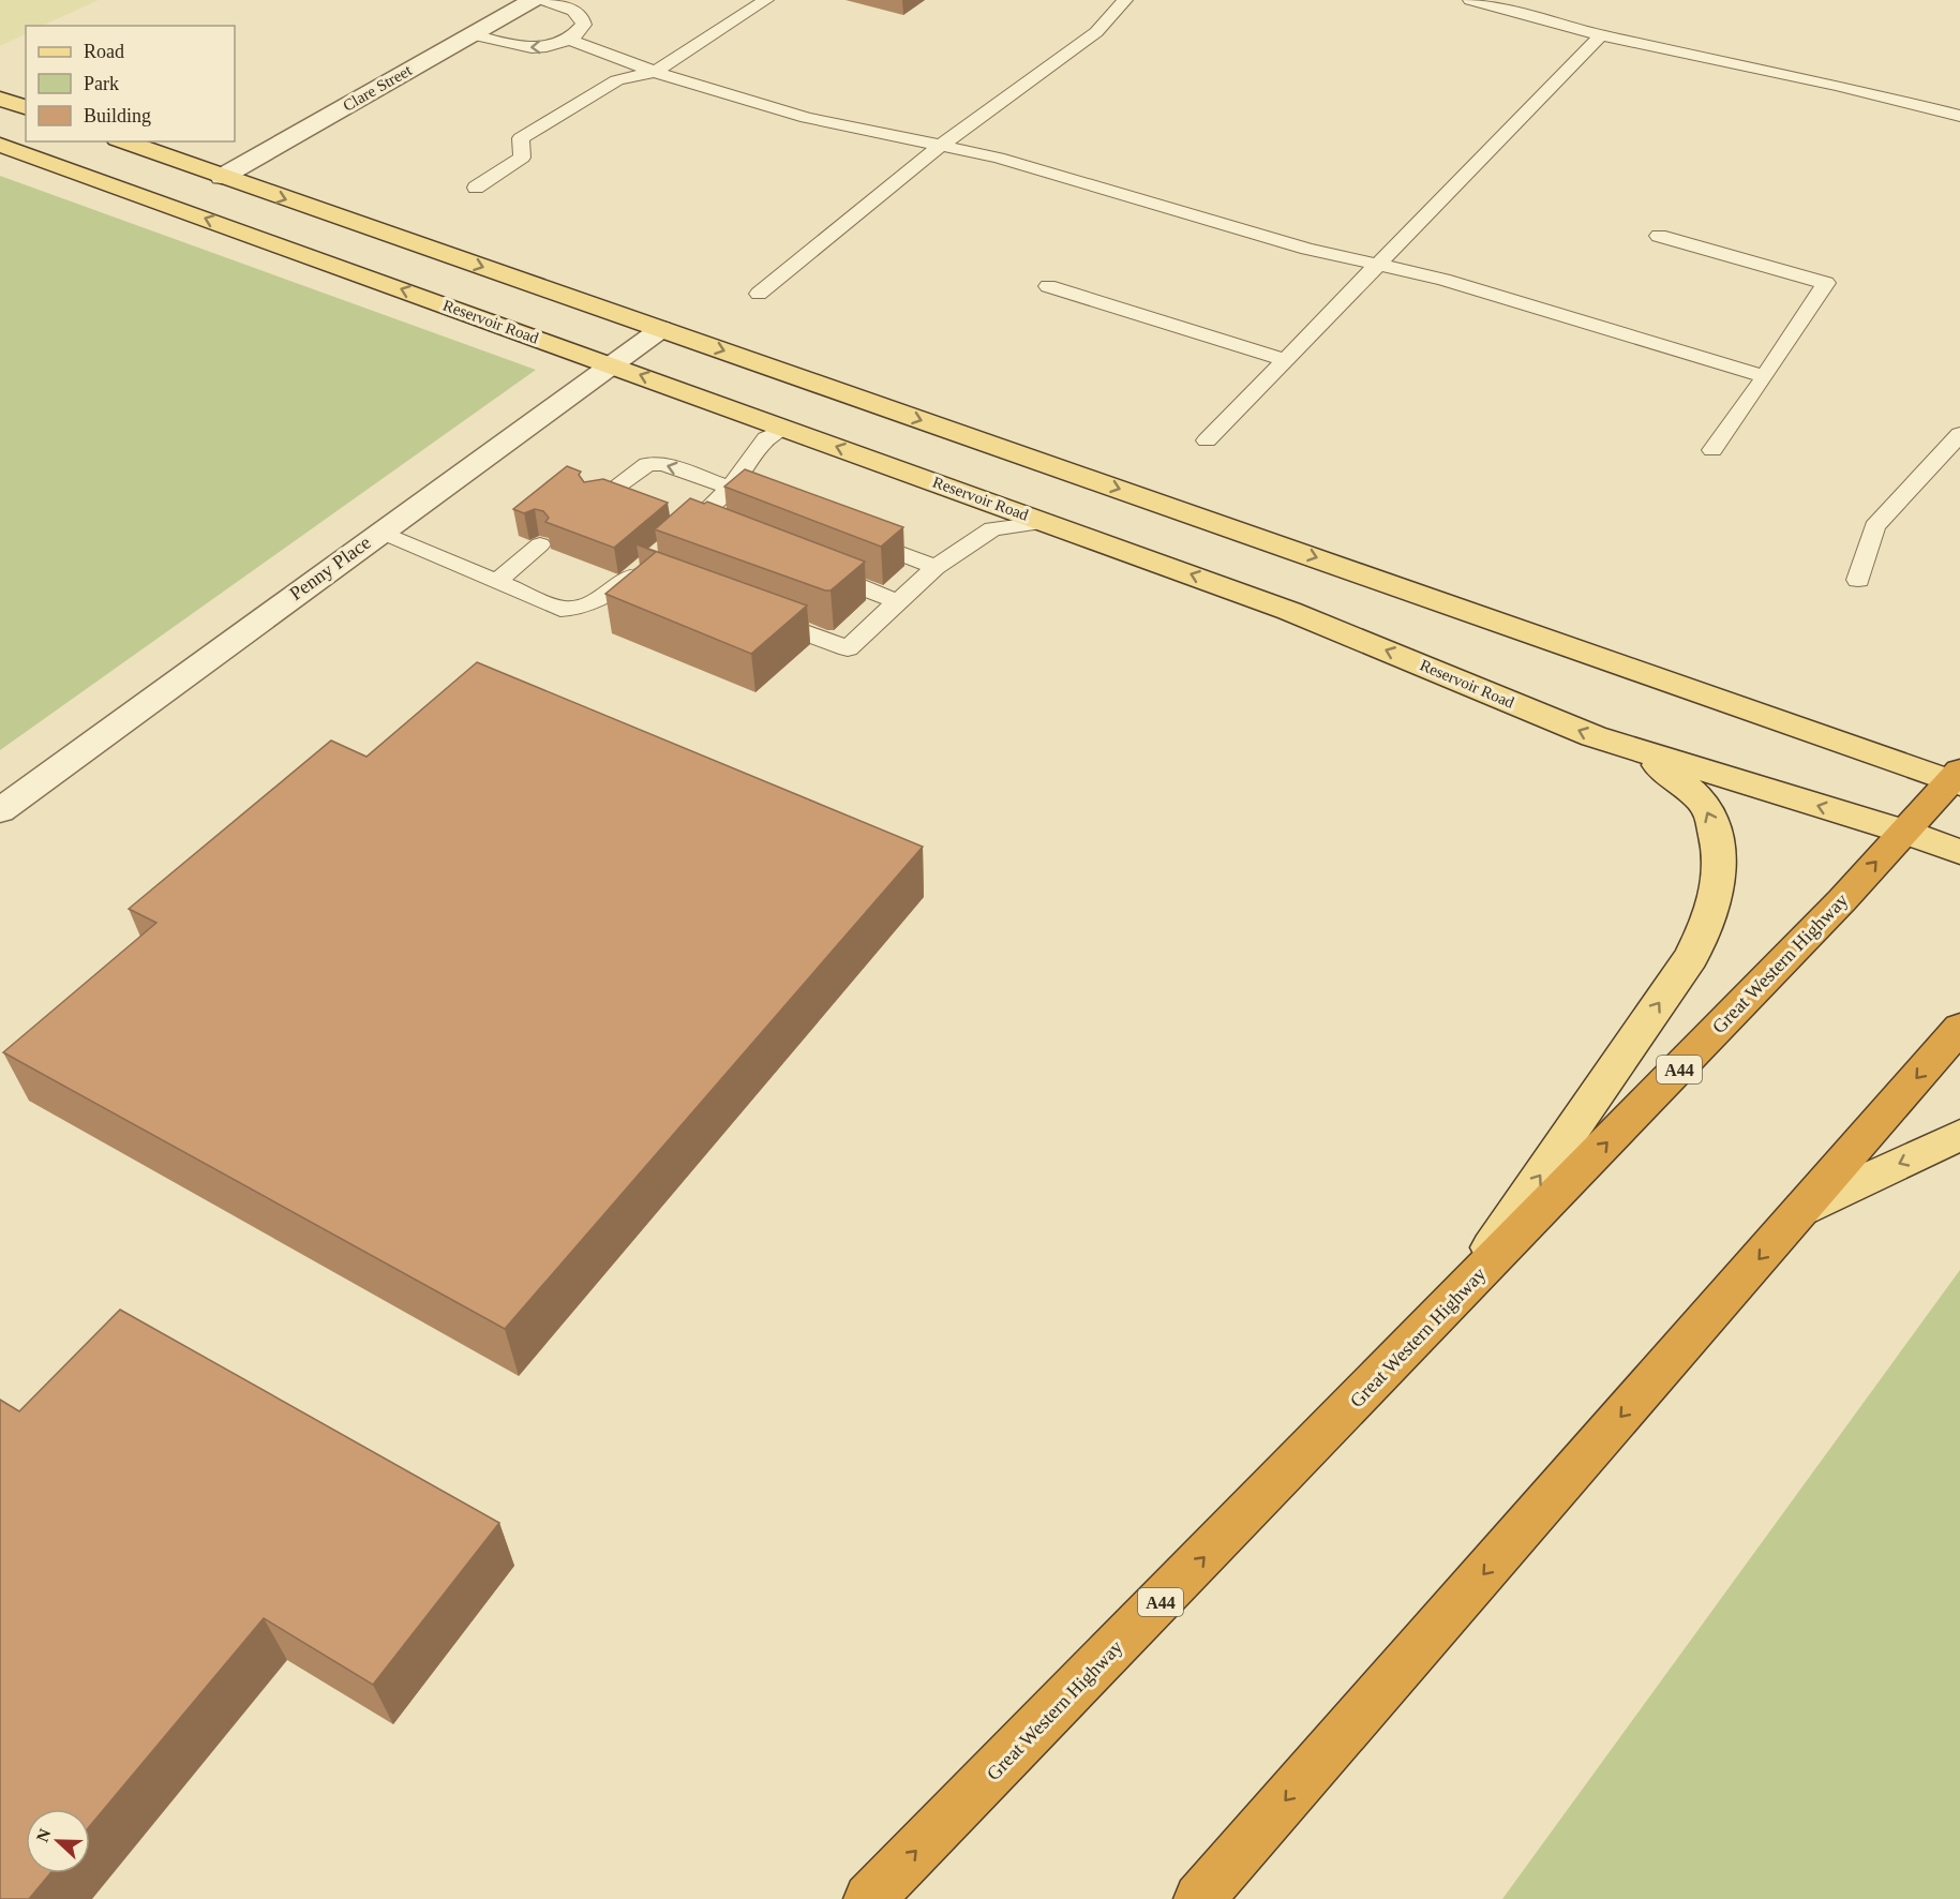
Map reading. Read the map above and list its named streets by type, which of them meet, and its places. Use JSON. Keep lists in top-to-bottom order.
{
  "streets": {
    "highway": ["Great Western Highway", "A44"],
    "main road": ["Reservoir Road"],
    "street": ["Clare Street", "Penny Place"]
  },
  "crossings": [
    ["Reservoir Road", "Penny Place"],
    ["Reservoir Road", "Great Western Highway"]
  ],
  "legend": ["Road", "Park", "Building"],
  "north": "left"
}
